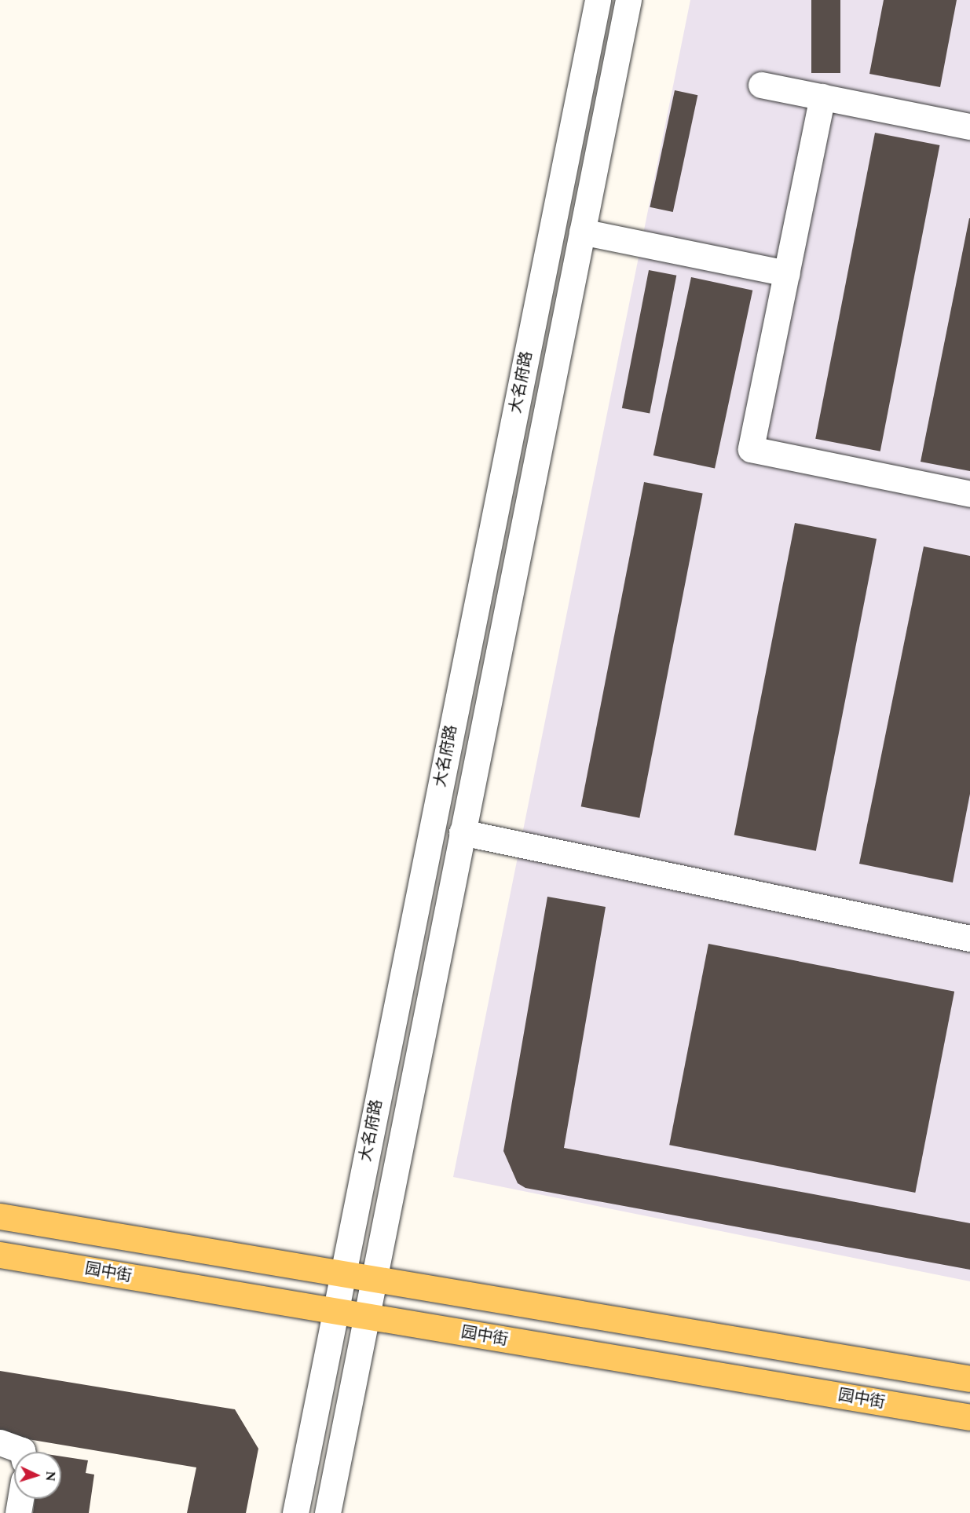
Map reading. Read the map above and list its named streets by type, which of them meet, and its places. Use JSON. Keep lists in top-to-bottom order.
{
  "streets": {
    "main road": ["园中街"],
    "street": ["大名府路"]
  },
  "crossings": [
    ["大名府路", "园中街"]
  ],
  "north": "right"
}
